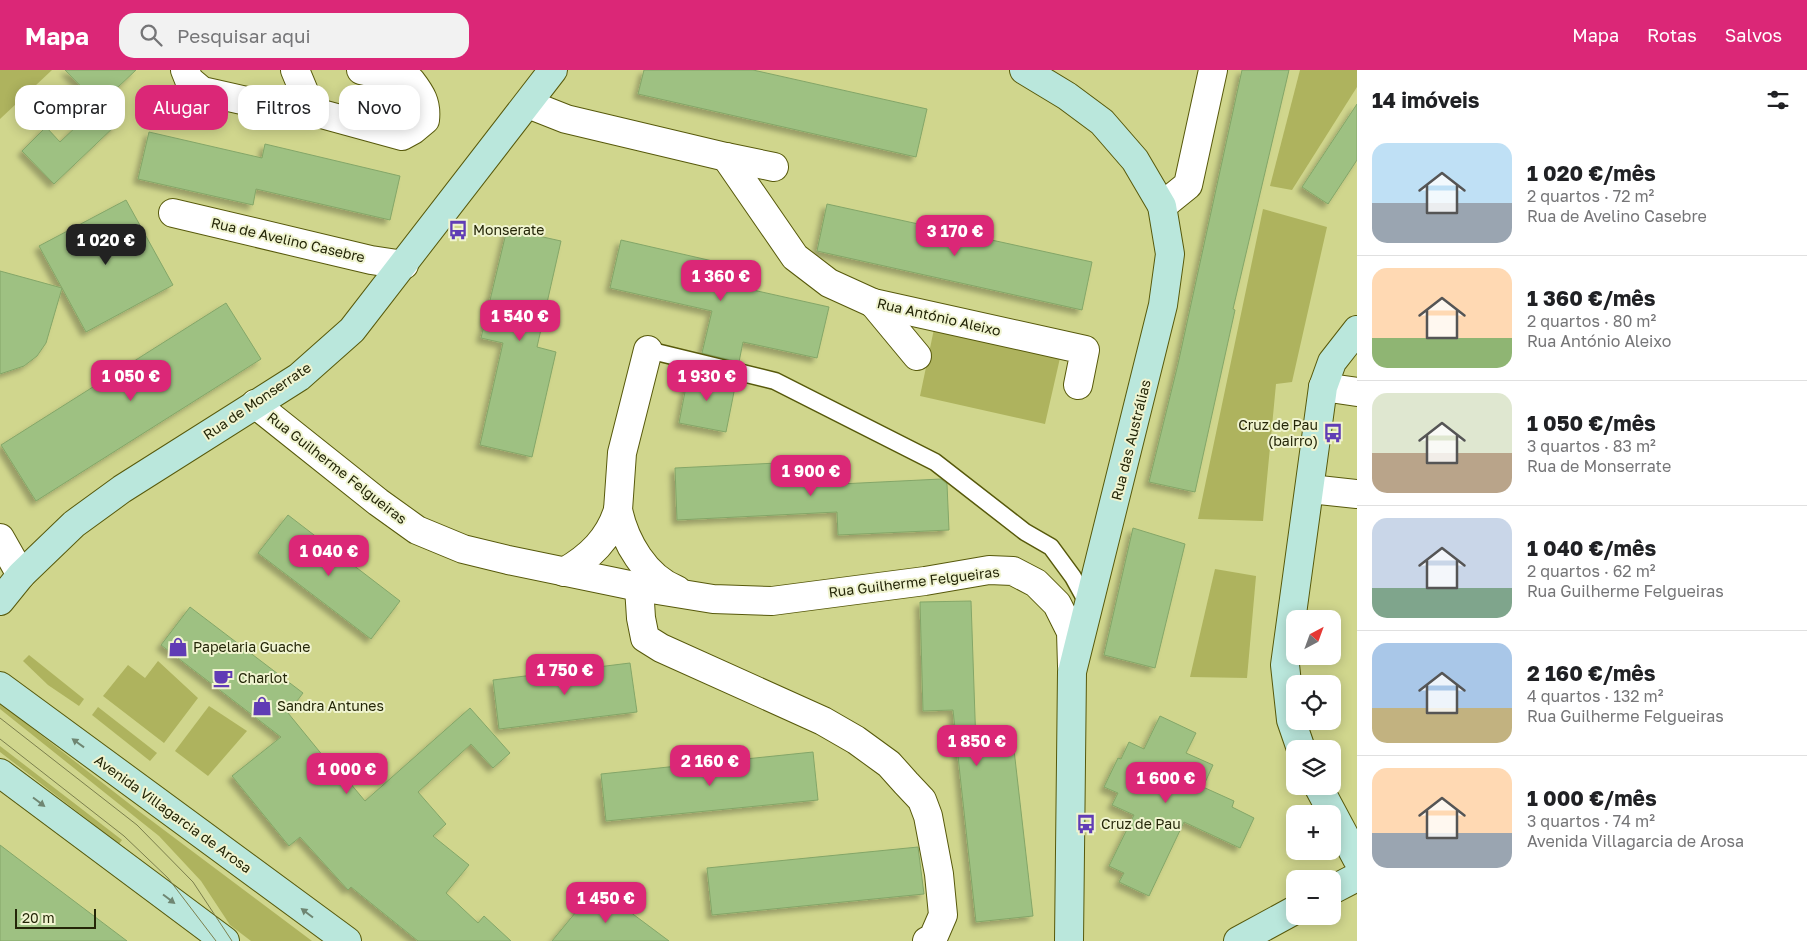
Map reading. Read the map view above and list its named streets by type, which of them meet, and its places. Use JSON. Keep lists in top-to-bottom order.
{
  "streets": {
    "street": [
      "Rua de Avelino Casebre",
      "Rua António Aleixo",
      "Rua de Monserrate",
      "Rua das Austrálias",
      "Rua Guilherme Felgueiras",
      "Avenida Villagarcia de Arosa"
    ]
  },
  "crossings": [
    ["Rua de Avelino Casebre", "Rua de Monserrate"],
    ["Rua de Monserrate", "Rua Guilherme Felgueiras"],
    ["Rua das Austrálias", "Rua Guilherme Felgueiras"]
  ],
  "places": {
    "bus stop": ["Monserate", "Cruz de Pau (bairro)", "Cruz de Pau"],
    "shop": ["Papelaria Guache", "Sandra Antunes"],
    "cafe": ["Charlot"]
  },
  "scale_bar": "20 m",
  "north": "top right",
  "page": {
    "header": "Mapa",
    "search": "Pesquisar aqui",
    "nav": ["Mapa", "Rotas", "Salvos"],
    "heading": "14 imóveis",
    "chip": [
      "Comprar",
      "Alugar",
      "Filtros",
      "Novo"
    ],
    "list": [
      {
        "name": "1 020 €/mês",
        "note": "2 quartos · 72 m² · Rua de Avelino Casebre"
      },
      {
        "name": "1 360 €/mês",
        "note": "2 quartos · 80 m² · Rua António Aleixo"
      },
      {
        "name": "1 050 €/mês",
        "note": "3 quartos · 83 m² · Rua de Monserrate"
      },
      {
        "name": "1 040 €/mês",
        "note": "2 quartos · 62 m² · Rua Guilherme Felgueiras"
      },
      {
        "name": "2 160 €/mês",
        "note": "4 quartos · 132 m² · Rua Guilherme Felgueiras"
      },
      {
        "name": "1 000 €/mês",
        "note": "3 quartos · 74 m² · Avenida Villagarcia de Arosa"
      }
    ],
    "price": [
      "3 170 €",
      "1 020 €",
      "1 360 €",
      "1 540 €",
      "1 050 €",
      "1 930 €",
      "1 900 €",
      "1 040 €",
      "1 750 €",
      "1 850 €",
      "2 160 €",
      "1 000 €",
      "1 600 €",
      "1 450 €"
    ],
    "map_buttons": ["+", "−"],
    "scale": "20 m"
  }
}
